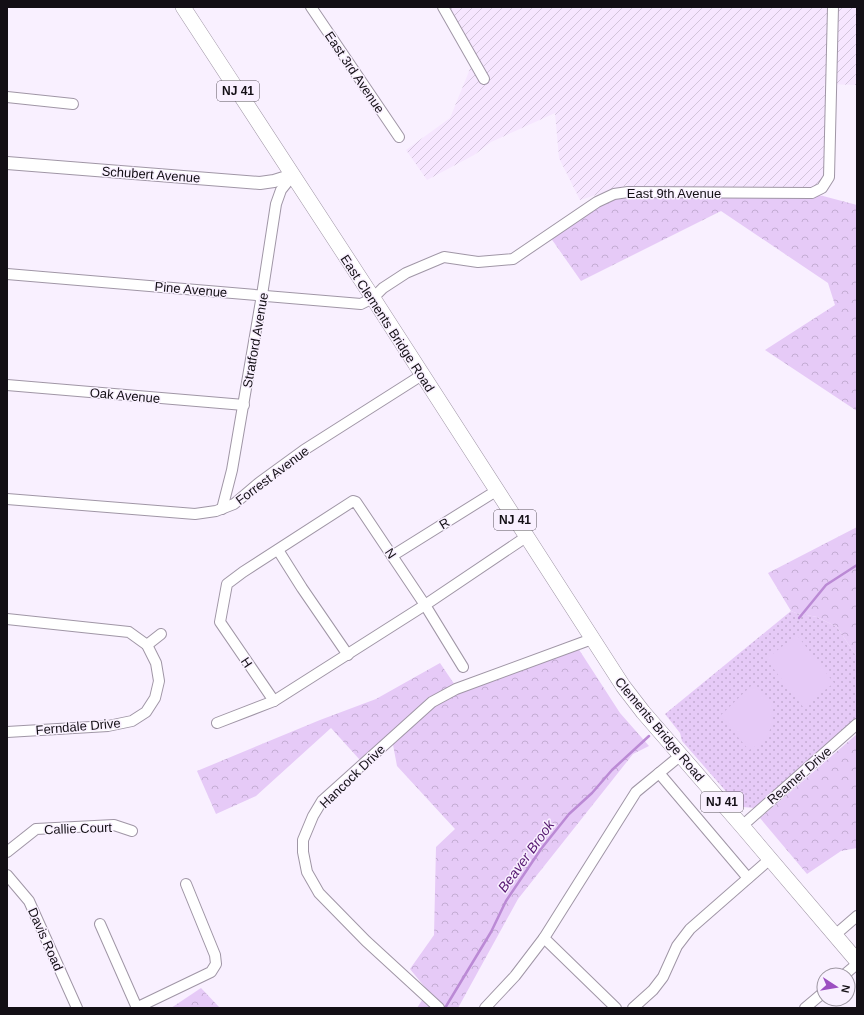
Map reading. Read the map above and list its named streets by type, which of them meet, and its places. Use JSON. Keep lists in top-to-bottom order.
{
  "streets": {
    "main road": ["NJ 41", "East Clements Bridge Road", "Clements Bridge Road"],
    "street": [
      "East 3rd Avenue",
      "Schubert Avenue",
      "East 9th Avenue",
      "Pine Avenue",
      "Stratford Avenue",
      "Oak Avenue",
      "Forrest Avenue",
      "R",
      "N",
      "H",
      "Ferndale Drive",
      "Reamer Drive",
      "Hancock Drive",
      "Callie Court",
      "Davis Road"
    ]
  },
  "crossings": [
    ["Schubert Avenue", "East Clements Bridge Road"],
    ["Schubert Avenue", "Stratford Avenue"],
    ["East 9th Avenue", "Pine Avenue"],
    ["East 9th Avenue", "East Clements Bridge Road"],
    ["Pine Avenue", "East Clements Bridge Road"],
    ["Pine Avenue", "Stratford Avenue"],
    ["East Clements Bridge Road", "Stratford Avenue"],
    ["East Clements Bridge Road", "Forrest Avenue"],
    ["East Clements Bridge Road", "R"],
    ["East Clements Bridge Road", "Clements Bridge Road"],
    ["East Clements Bridge Road", "Hancock Drive"],
    ["Stratford Avenue", "Oak Avenue"],
    ["Stratford Avenue", "Forrest Avenue"],
    ["R", "N"],
    ["N", "H"],
    ["Clements Bridge Road", "Reamer Drive"],
    ["Clements Bridge Road", "Hancock Drive"]
  ],
  "water": ["Beaver Brook"],
  "north": "right"
}
